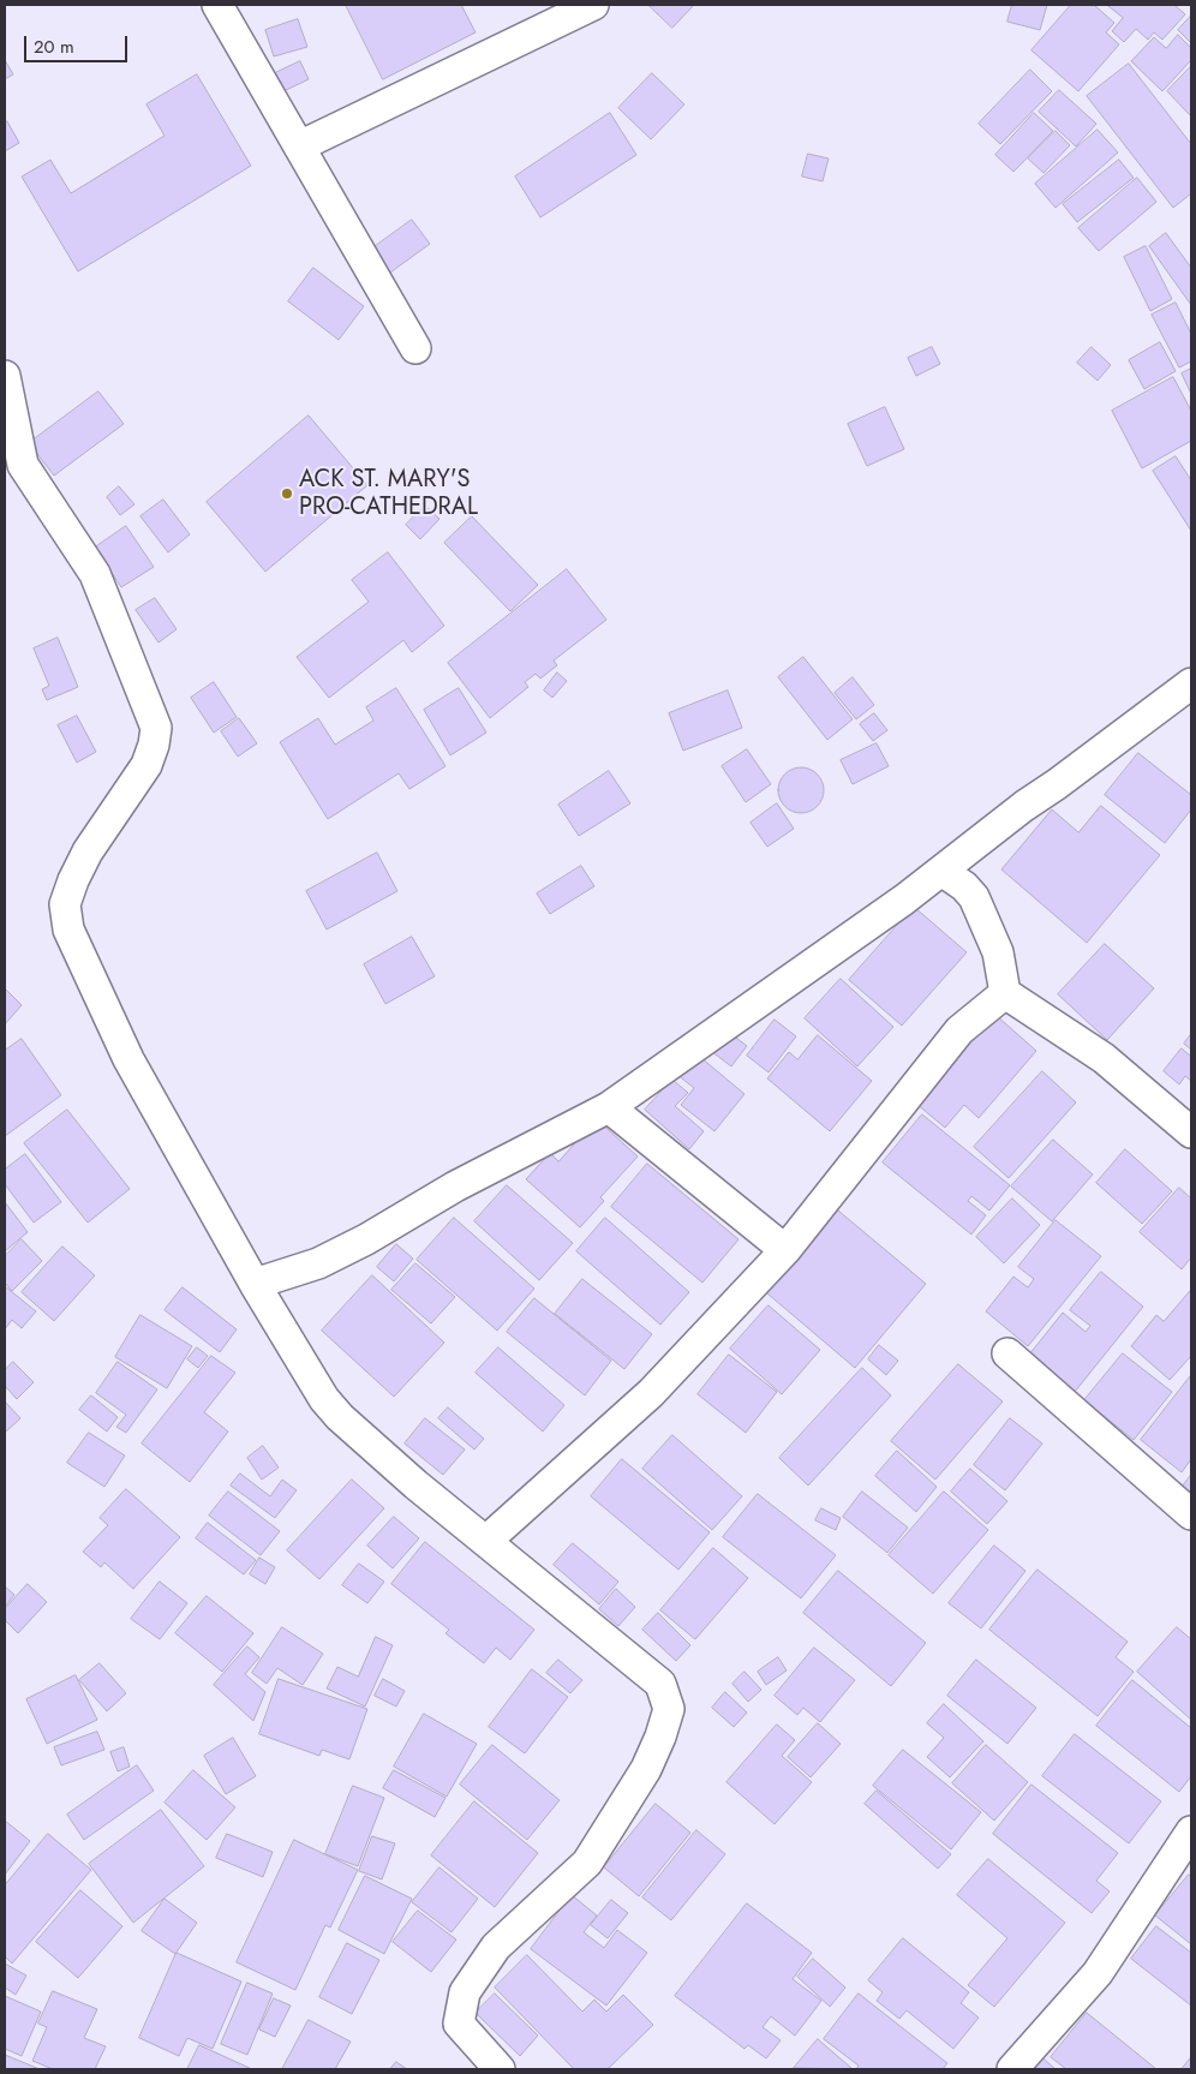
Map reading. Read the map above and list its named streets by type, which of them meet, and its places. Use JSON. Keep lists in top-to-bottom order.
{
  "places": ["ACK ST. MARY'S PRO-CATHEDRAL"],
  "scale_bar": "20 m"
}
